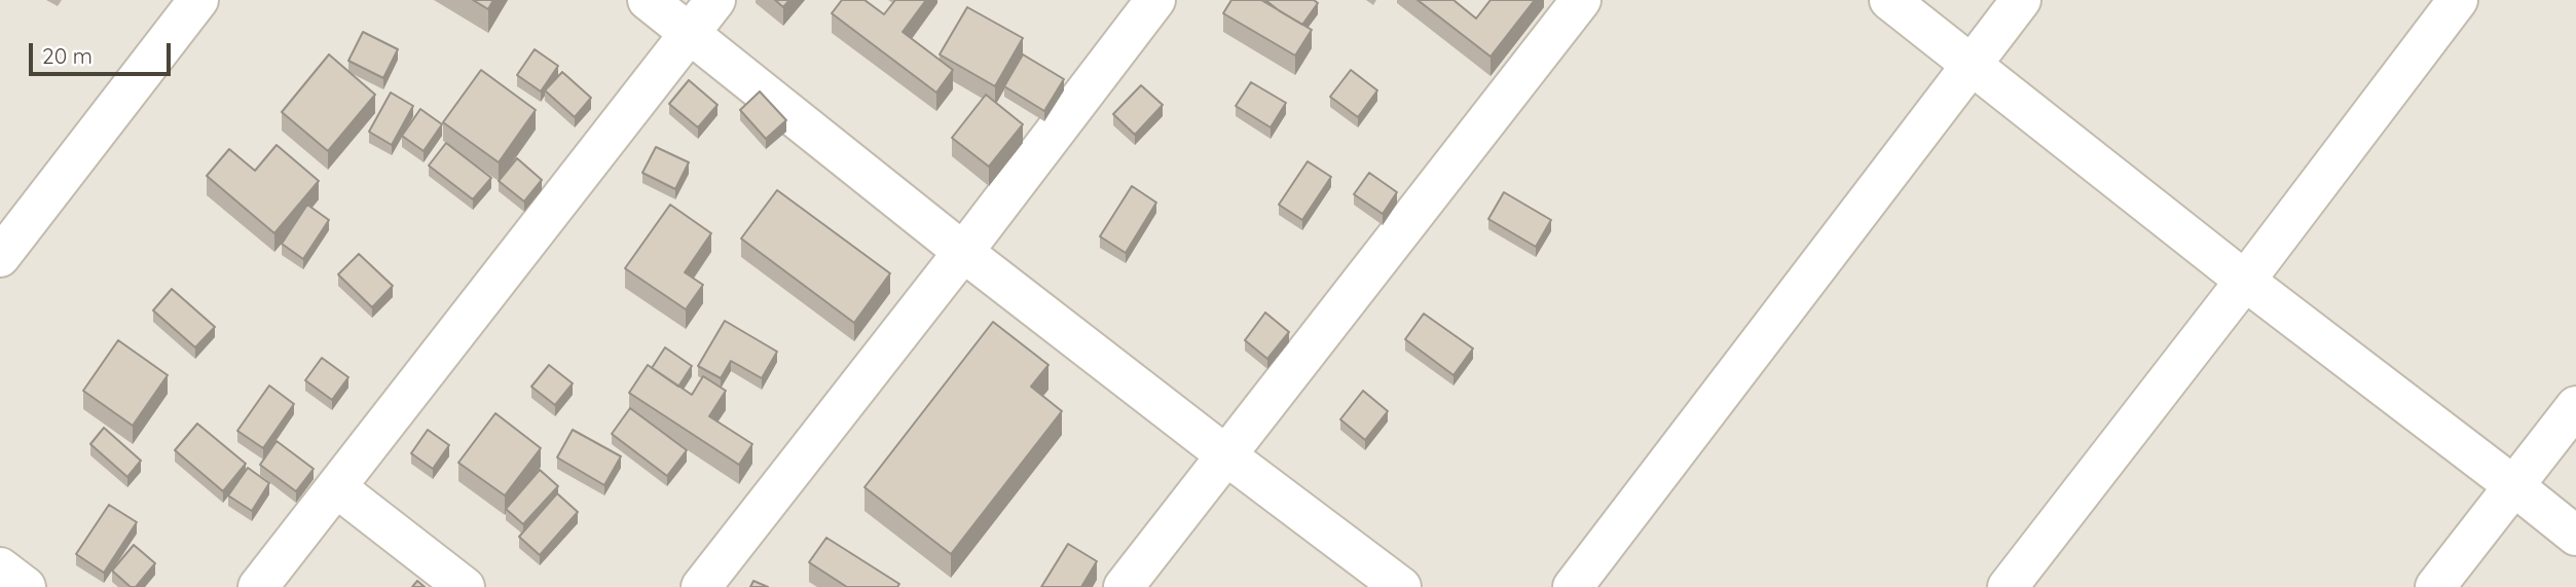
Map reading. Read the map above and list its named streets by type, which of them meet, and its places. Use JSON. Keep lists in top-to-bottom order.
{
  "scale_bar": "20 m"
}
